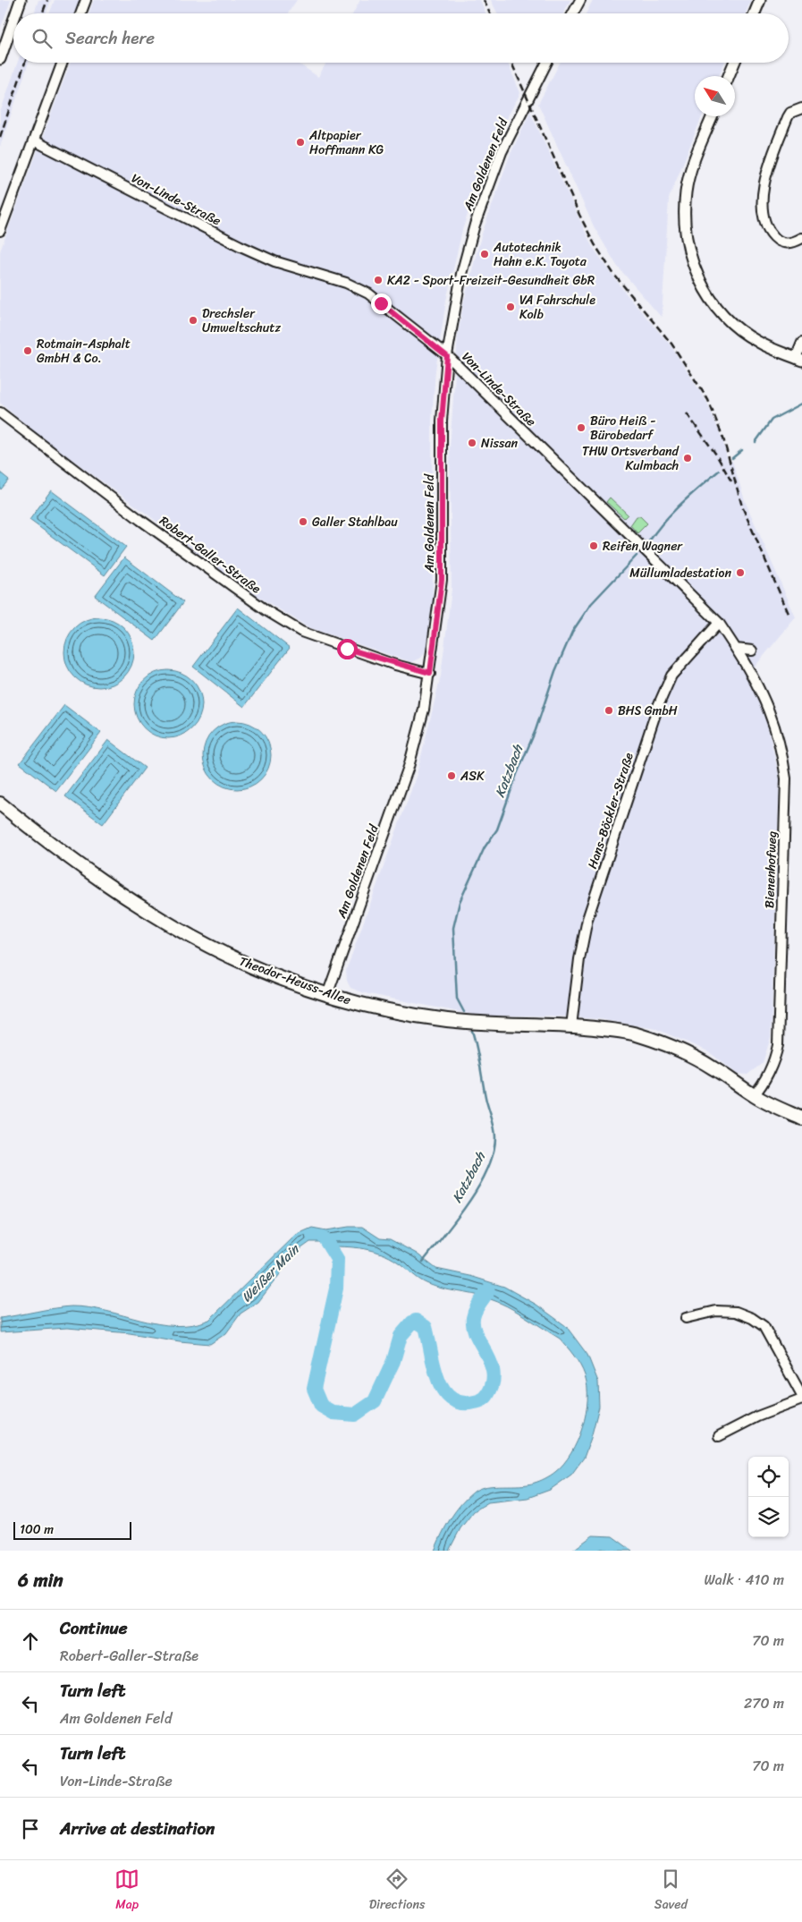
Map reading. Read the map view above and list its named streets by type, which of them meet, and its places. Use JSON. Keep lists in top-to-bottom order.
{
  "streets": {
    "main road": ["Theodor-Heuss-Allee"],
    "street": [
      "Am Goldenen Feld",
      "Von-Linde-Straße",
      "Robert-Galler-Straße",
      "Hans-Böckler-Straße",
      "Bienenhofweg"
    ]
  },
  "crossings": [
    ["Am Goldenen Feld", "Von-Linde-Straße"],
    ["Am Goldenen Feld", "Robert-Galler-Straße"],
    ["Am Goldenen Feld", "Theodor-Heuss-Allee"],
    ["Von-Linde-Straße", "Hans-Böckler-Straße"],
    ["Von-Linde-Straße", "Bienenhofweg"],
    ["Hans-Böckler-Straße", "Theodor-Heuss-Allee"],
    ["Bienenhofweg", "Theodor-Heuss-Allee"]
  ],
  "water": ["Katzbach", "Weißer Main"],
  "places": [
    "Altpapier Hoffmann KG",
    "Autotechnik Hahn e.K. Toyota",
    "KA2 - Sport-Freizeit-Gesundheit GbR",
    "VA Fahrschule Kolb",
    "Drechsler Umweltschutz",
    "Rotmain-Asphalt GmbH & Co.",
    "Büro Heiß - Bürobedarf",
    "Nissan",
    "THW Ortsverband Kulmbach",
    "Galler Stahlbau",
    "Reifen Wagner",
    "Müllumladestation",
    "BHS GmbH",
    "ASK"
  ],
  "scale_bar": "100 m",
  "north": "top left",
  "page": {
    "search": "Search here",
    "scale": "100 m",
    "heading": ["6 min", "Walk · 410 m"],
    "list": [
      ["Continue", "Robert-Galler-Straße", "70 m"],
      ["Turn left", "Am Goldenen Feld", "270 m"],
      ["Turn left", "Von-Linde-Straße", "70 m"],
      "Arrive at destination"
    ],
    "nav": ["Map", "Directions", "Saved"]
  }
}
